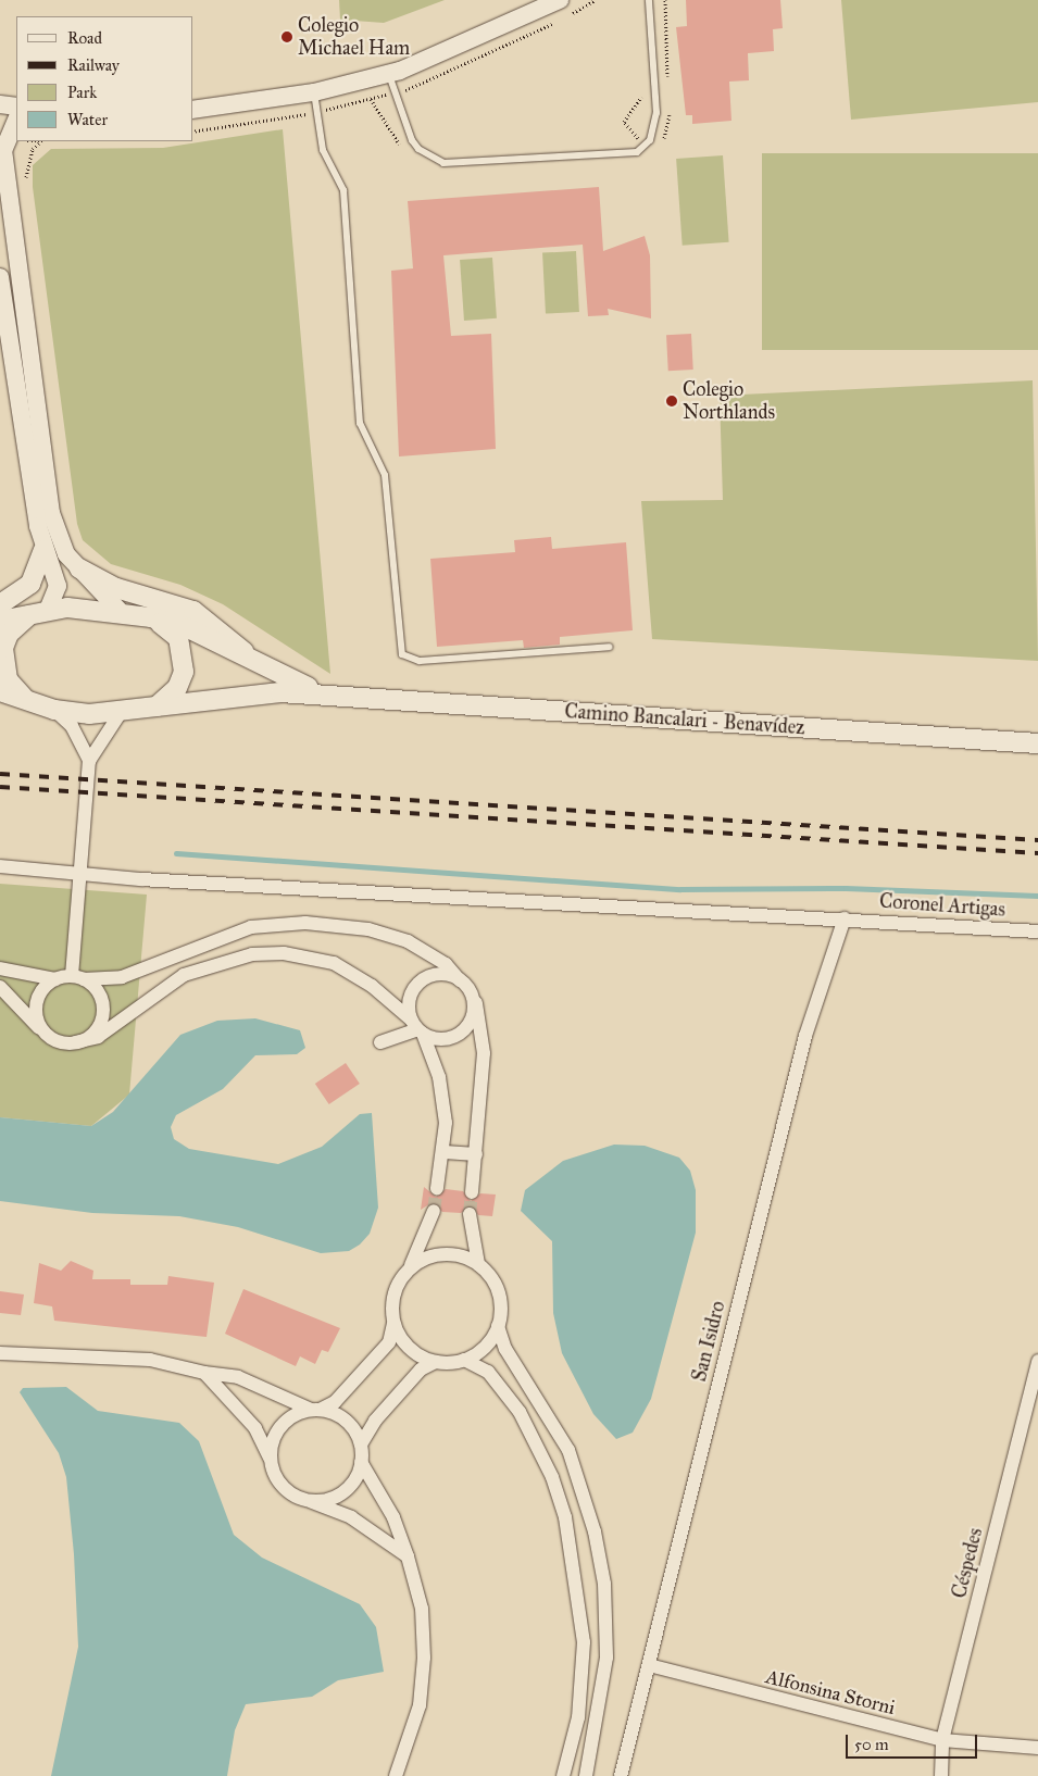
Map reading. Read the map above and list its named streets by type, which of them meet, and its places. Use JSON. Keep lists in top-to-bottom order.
{
  "streets": {
    "main road": ["Camino Bancalari - Benavídez"],
    "street": [
      "Coronel Artigas",
      "San Isidro",
      "Céspedes",
      "Alfonsina Storni"
    ]
  },
  "crossings": [
    ["Coronel Artigas", "San Isidro"],
    ["San Isidro", "Alfonsina Storni"],
    ["Céspedes", "Alfonsina Storni"]
  ],
  "places": ["Colegio Michael Ham", "Colegio Northlands"],
  "legend": [
    "Road",
    "Railway",
    "Park",
    "Water"
  ],
  "scale_bar": "50 m"
}
